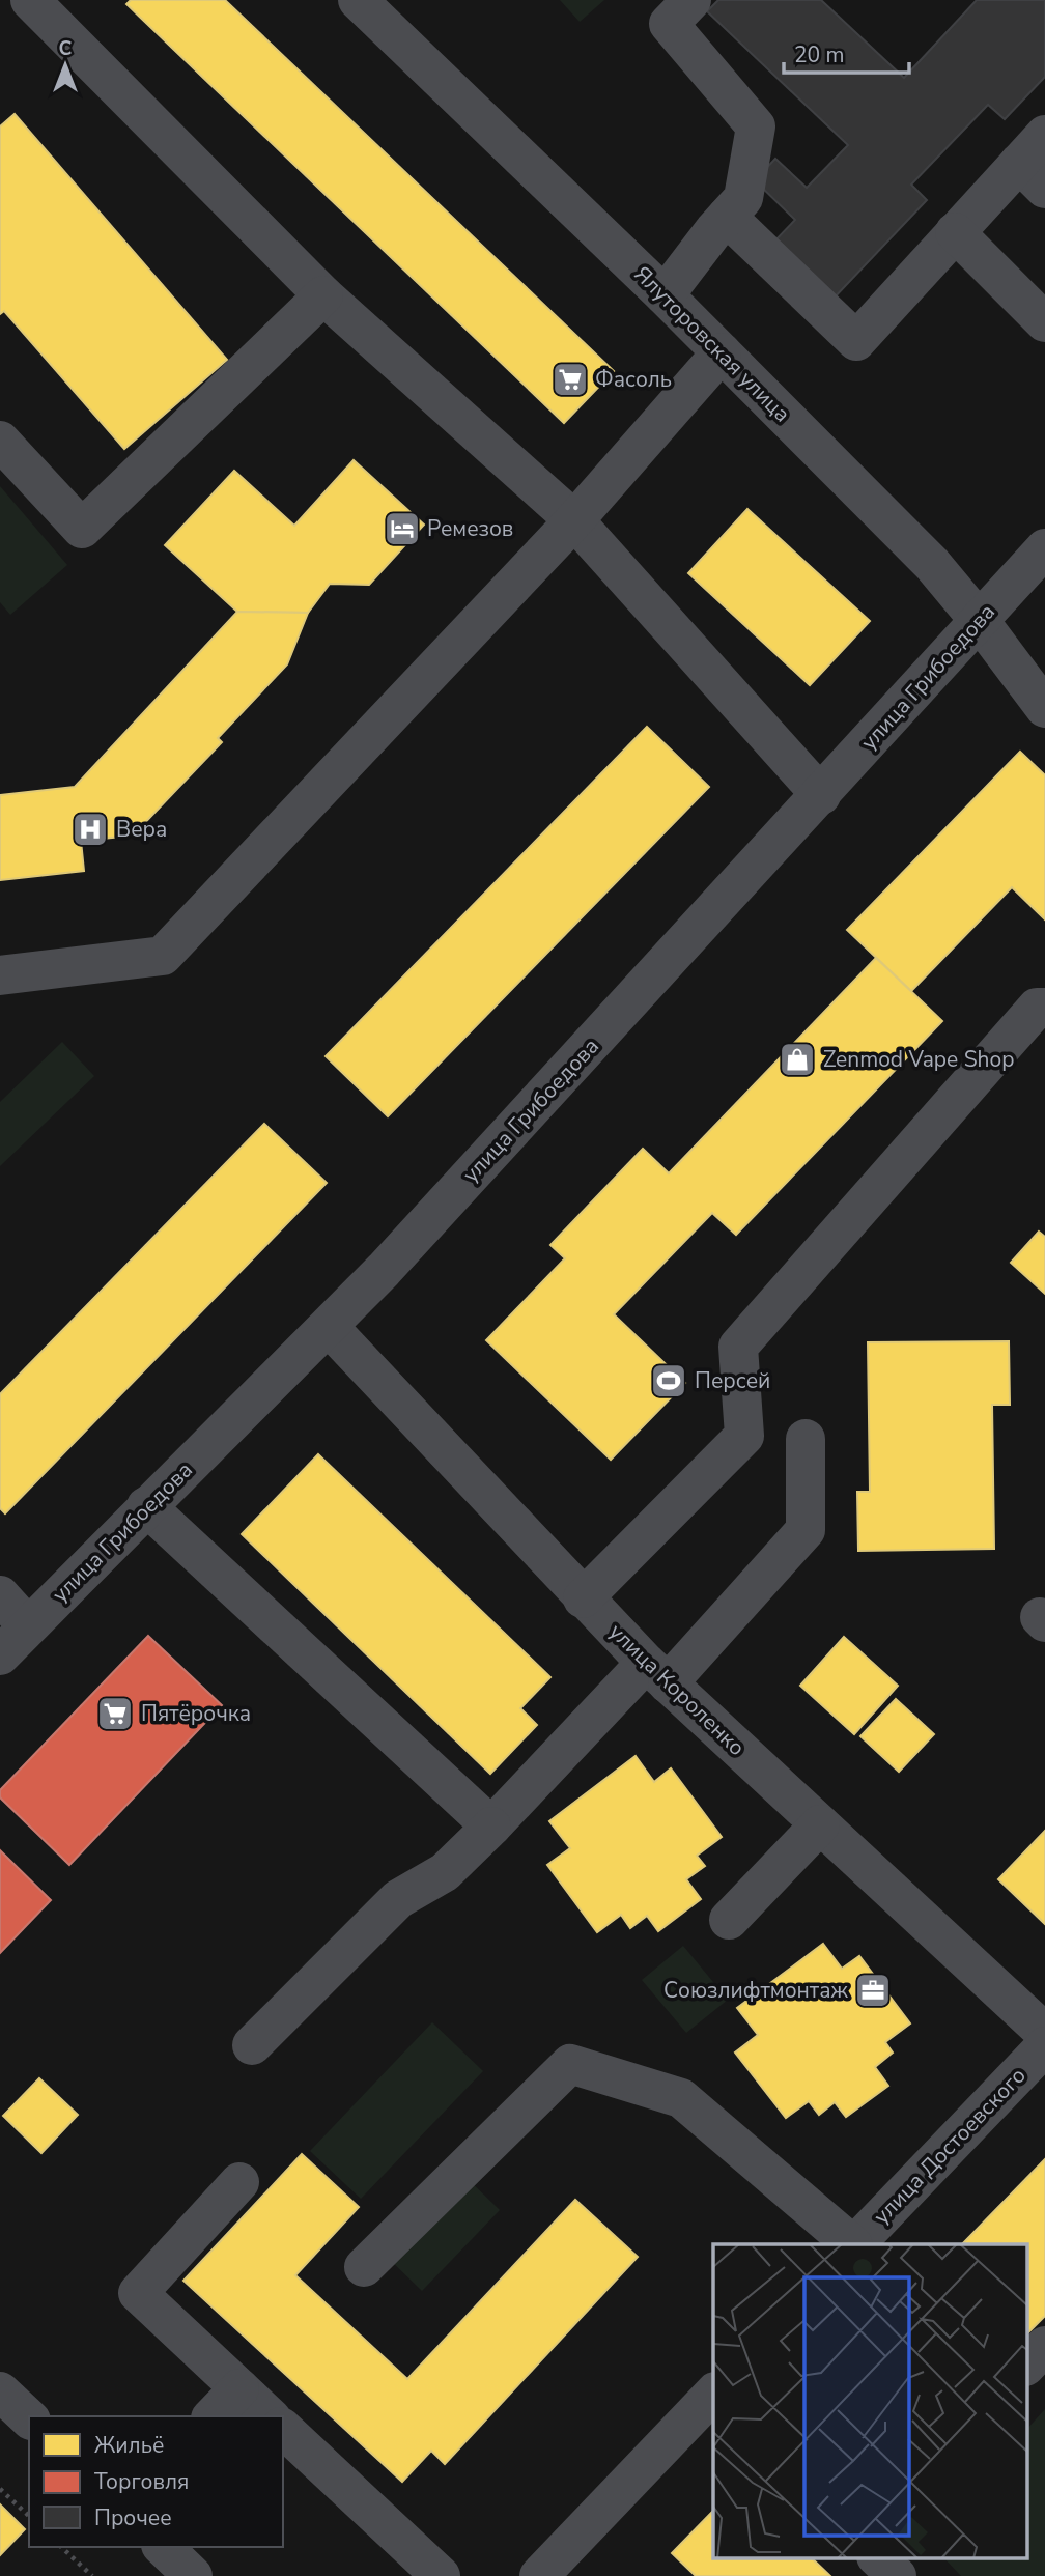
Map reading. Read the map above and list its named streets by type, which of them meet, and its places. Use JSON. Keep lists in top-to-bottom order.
{
  "streets": {
    "street": [
      "Ялуторовская улица",
      "улица Грибоедова",
      "улица Короленко",
      "улица Достоевского"
    ]
  },
  "crossings": [
    ["Ялуторовская улица", "улица Грибоедова"],
    ["улица Грибоедова", "улица Короленко"]
  ],
  "places": {
    "supermarket": ["Фасоль", "Пятёрочка"],
    "hotel": ["Ремезов"],
    "hospital": ["Вера"],
    "shop": ["Zenmod Vape Shop"],
    "sports": ["Персей"],
    "office": ["Союзлифтмонтаж"]
  },
  "legend": ["Жильё", "Торговля", "Прочее"],
  "scale_bar": "20 m",
  "north": "top"
}
